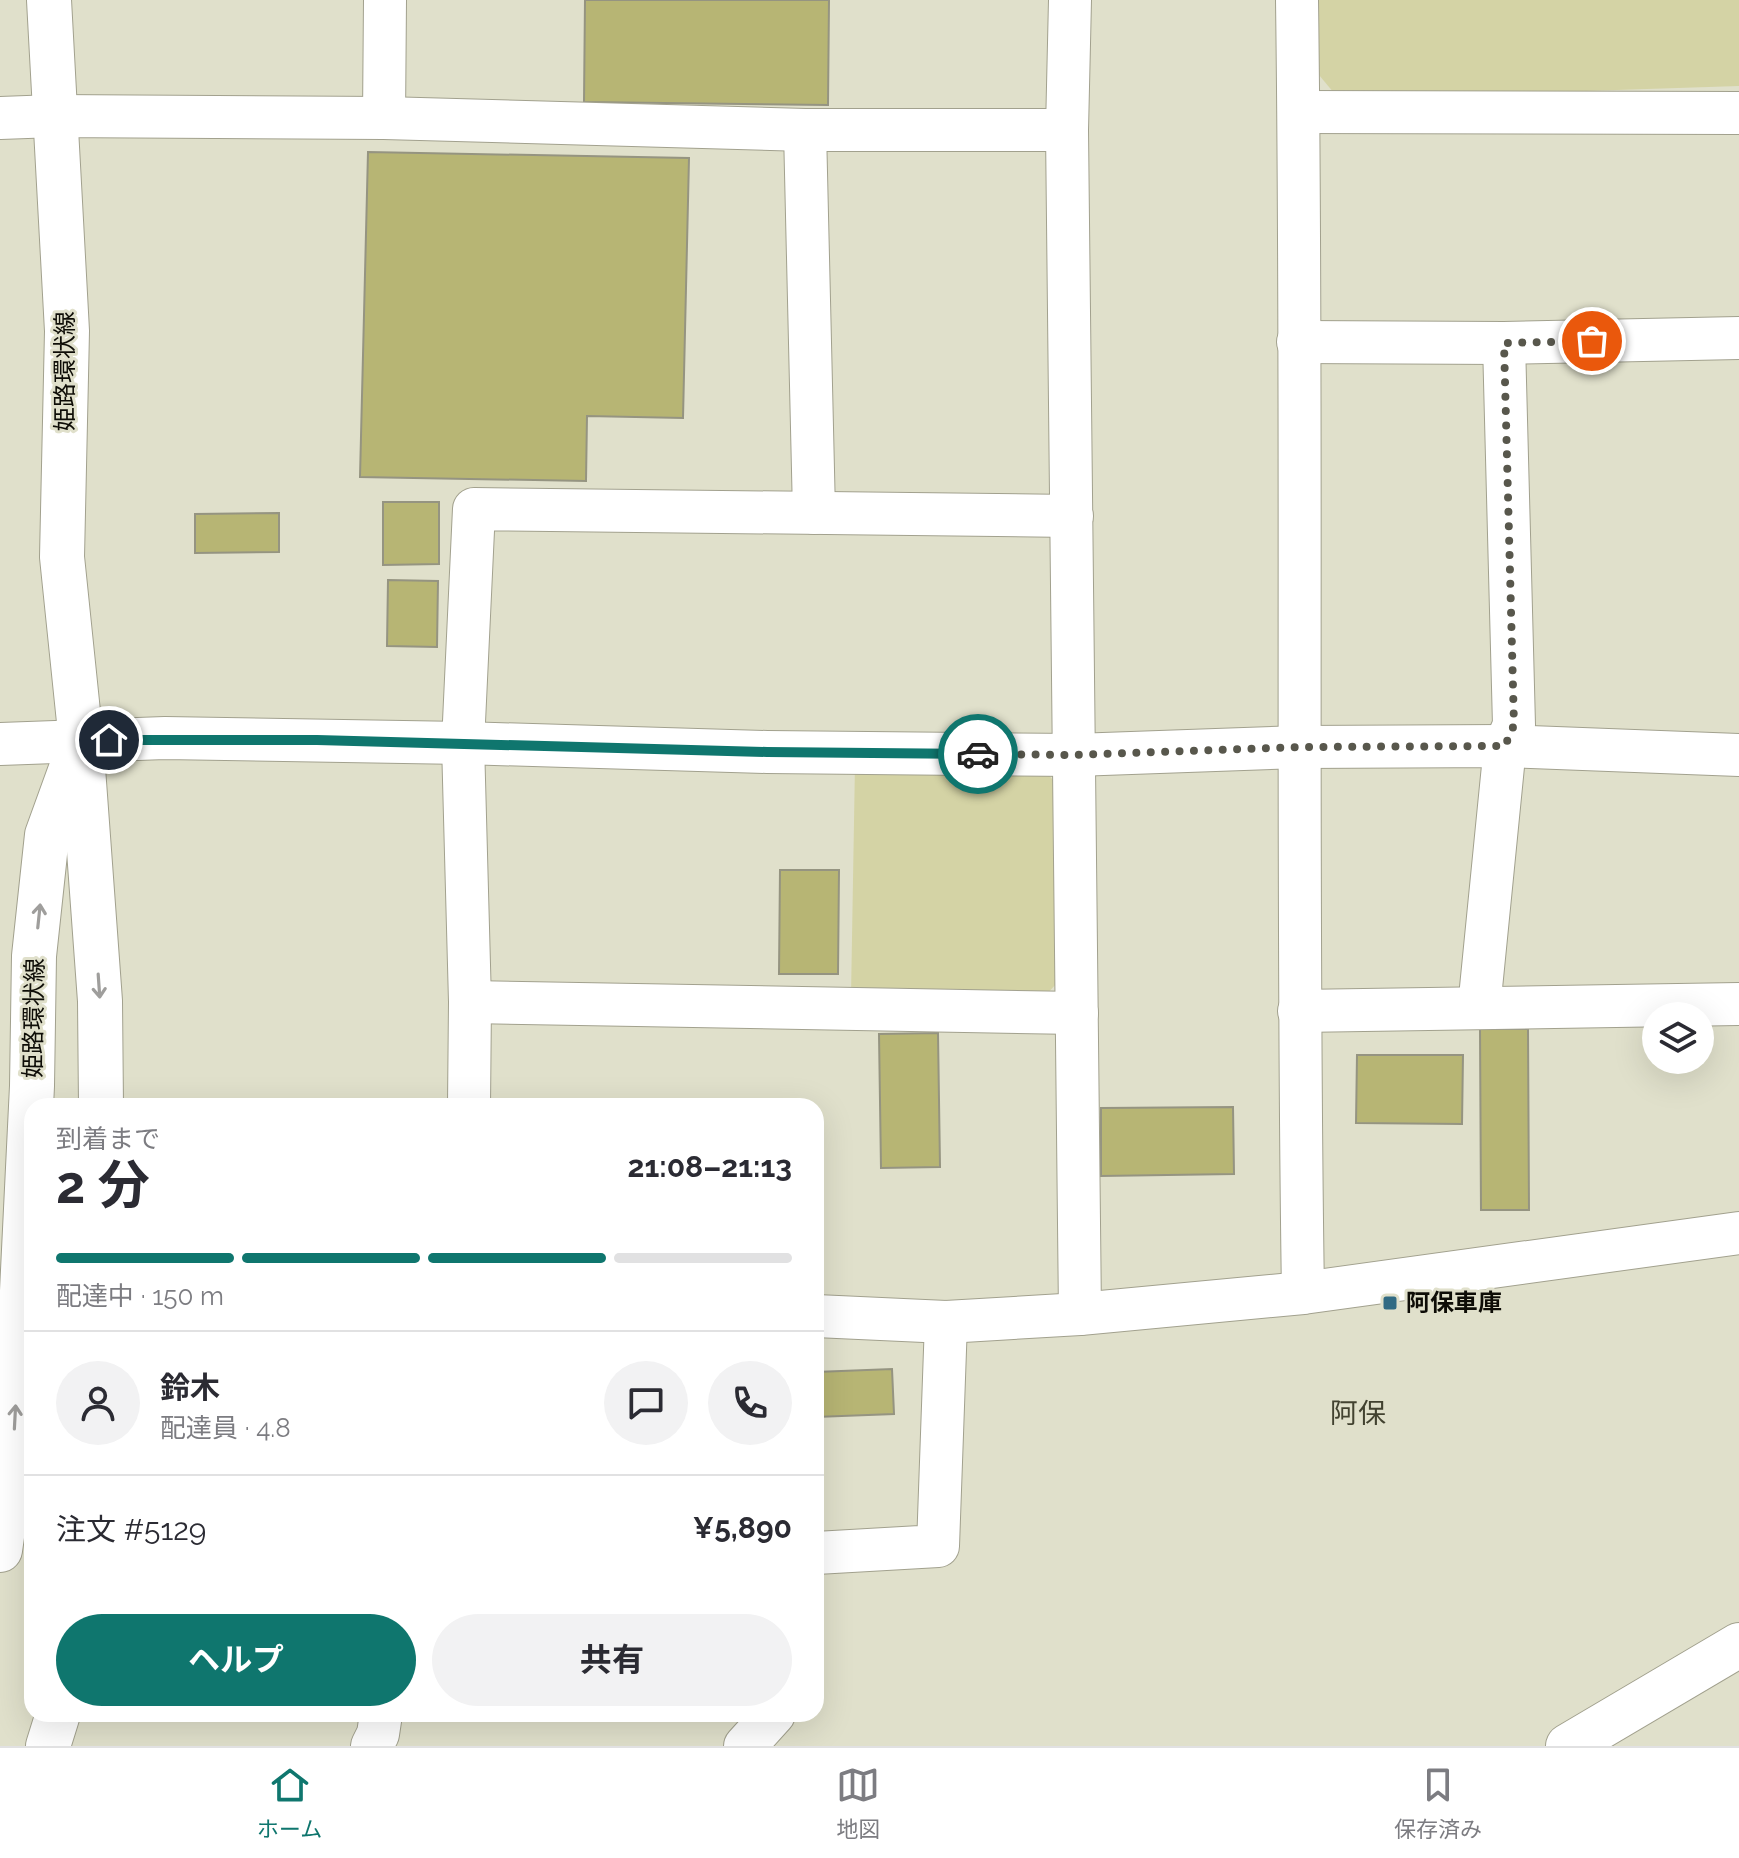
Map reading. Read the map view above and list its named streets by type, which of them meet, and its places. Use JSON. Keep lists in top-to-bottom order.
{
  "streets": {
    "main road": ["姫路環状線"]
  },
  "districts": ["阿保"],
  "places": {
    "transit": ["阿保車庫"]
  },
  "page": {
    "heading": ["2 分", "到着まで", "21:08–21:13"],
    "panel": [
      "鈴木",
      "配達員 · 4.8",
      "注文 #5129",
      "¥5,890"
    ],
    "bar": "配達中 · 150 m",
    "buttons": ["ヘルプ", "共有"],
    "tabs": ["ホーム", "地図", "保存済み"]
  }
}
